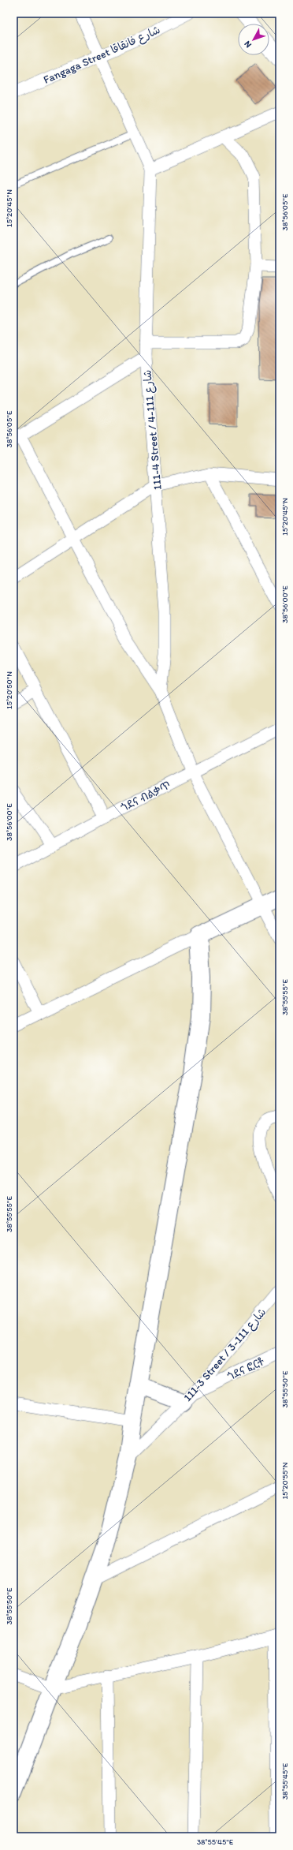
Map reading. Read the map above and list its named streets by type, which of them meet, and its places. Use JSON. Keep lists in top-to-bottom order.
{
  "streets": {
    "street": [
      "Fangaga Street شارع فانقاقا",
      "111-4 Street / شارع 111-4",
      "ጎደና ብልቃጥ",
      "111-3 Street / شارع 111-3",
      "ጎደና ፎርቶ"
    ]
  },
  "crossings": [
    ["111-3 Street / شارع 111-3", "ጎደና ፎርቶ"]
  ],
  "north": "bottom left",
  "coordinates": [
    "15°20'45\"N",
    "38°56'05\"E",
    "38°56'00\"E",
    "15°20'50\"N",
    "38°55'55\"E",
    "38°55'50\"E",
    "15°20'55\"N",
    "38°55'45\"E"
  ]
}
